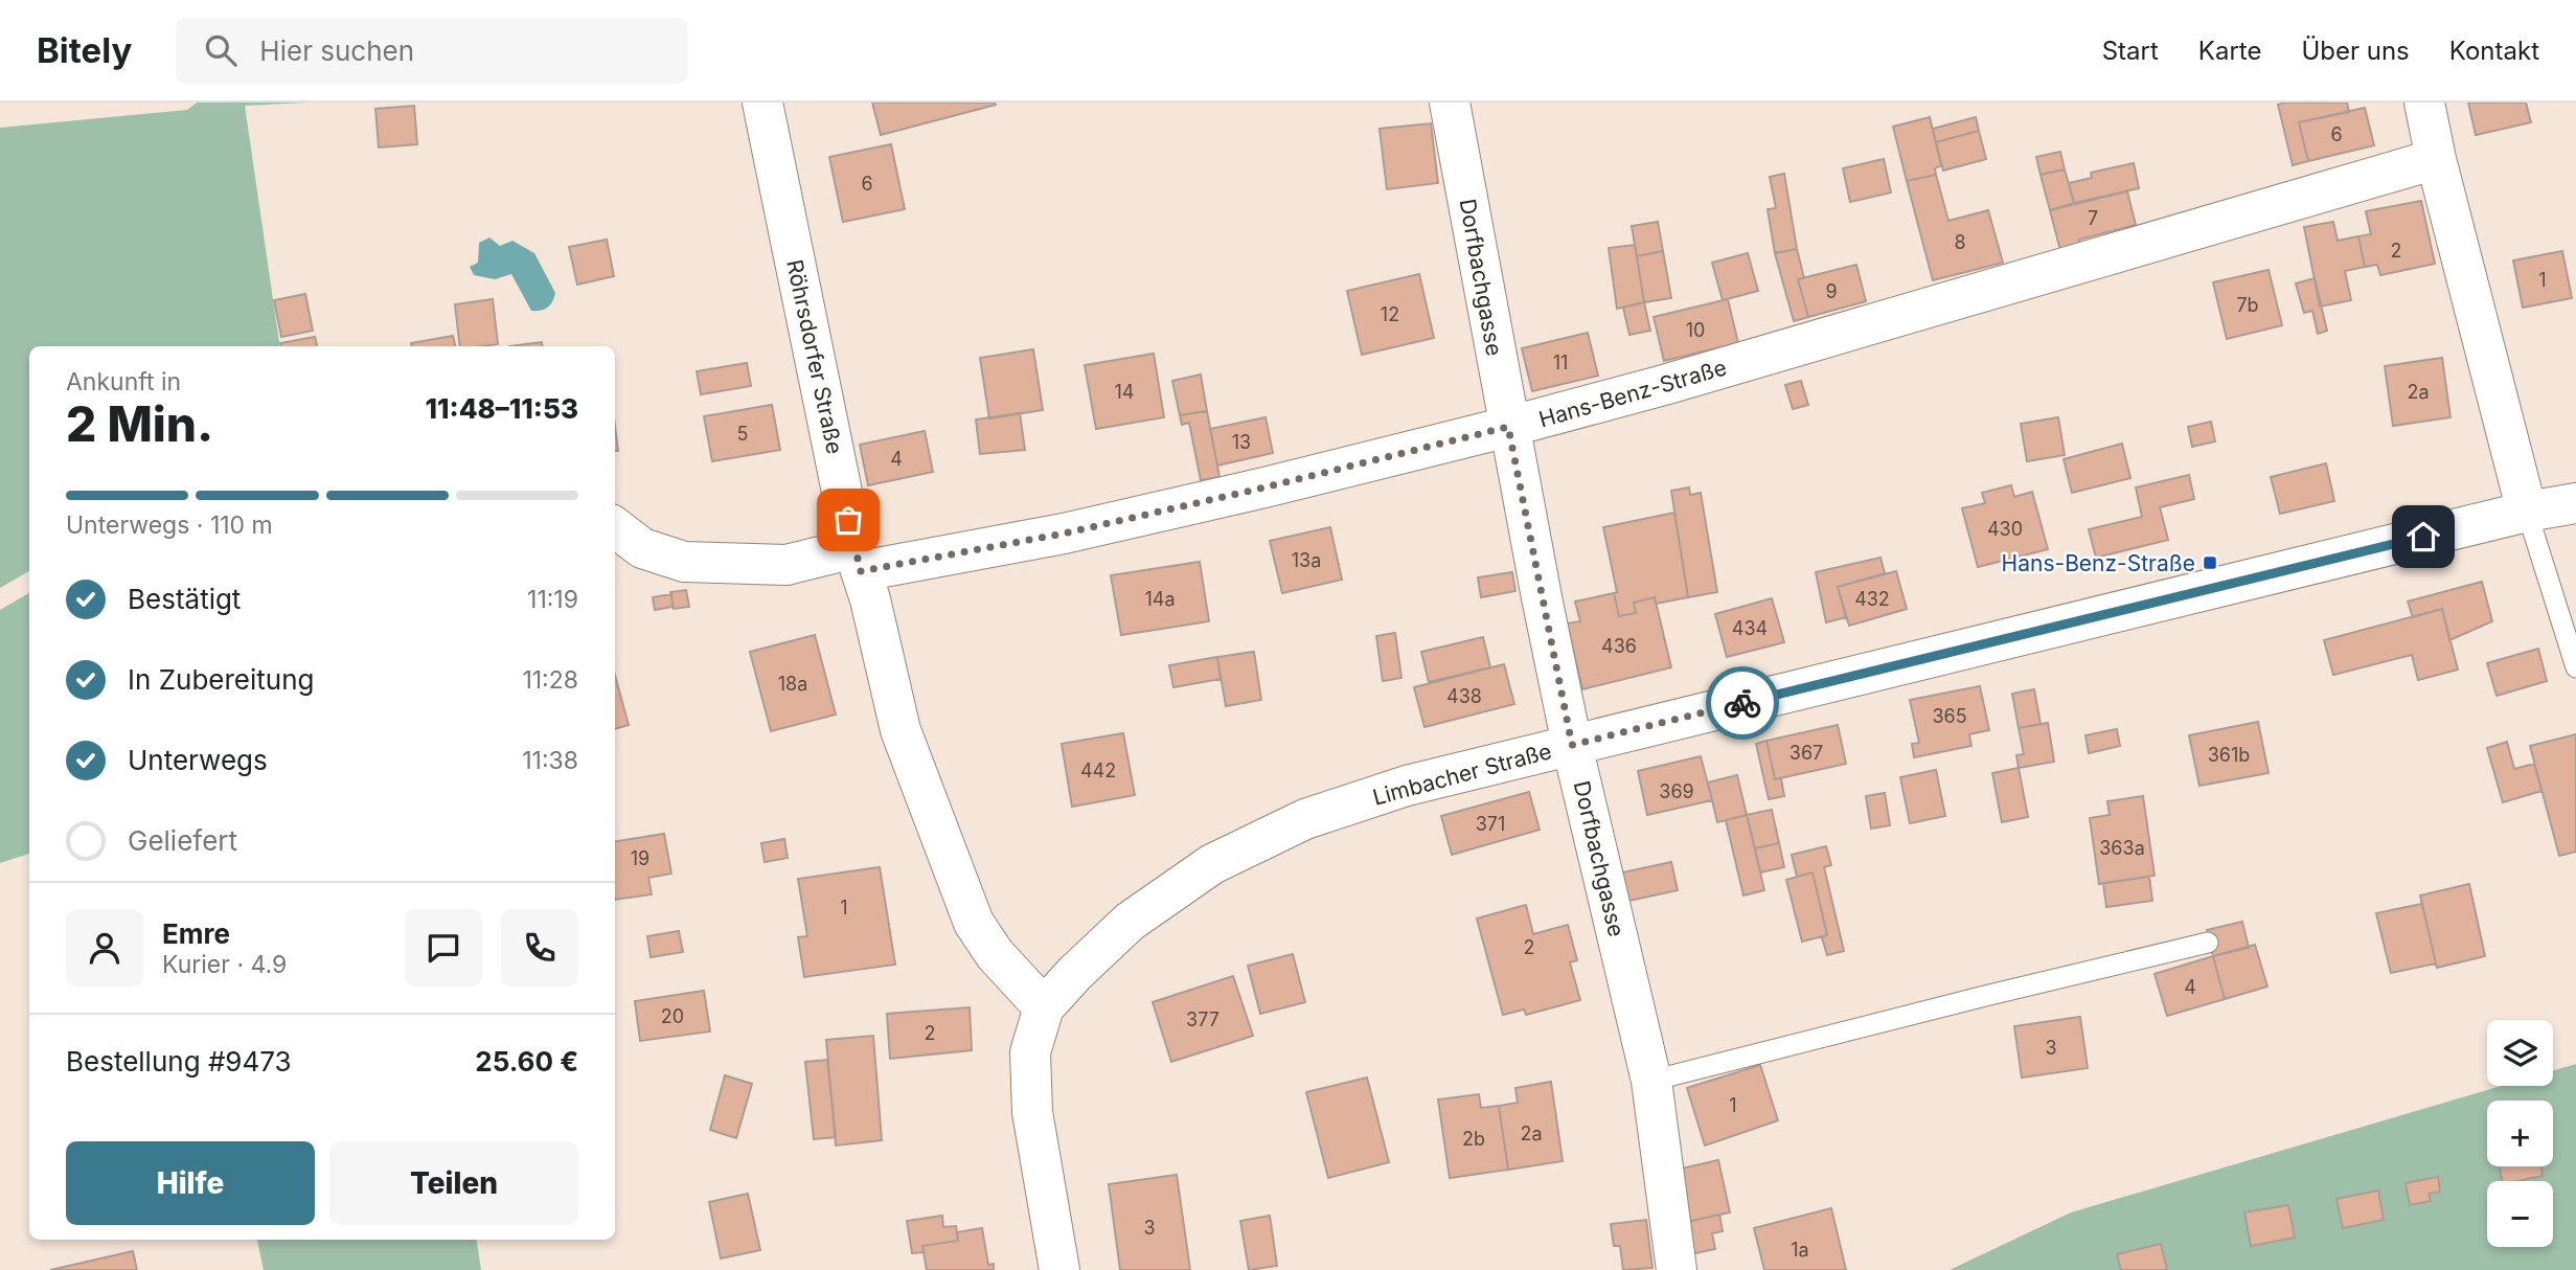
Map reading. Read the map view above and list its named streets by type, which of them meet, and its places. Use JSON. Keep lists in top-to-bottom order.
{
  "streets": {
    "street": [
      "Dorfbachgasse",
      "Röhrsdorfer Straße",
      "Hans-Benz-Straße",
      "Limbacher Straße"
    ]
  },
  "crossings": [
    ["Dorfbachgasse", "Hans-Benz-Straße"],
    ["Dorfbachgasse", "Limbacher Straße"],
    ["Röhrsdorfer Straße", "Hans-Benz-Straße"],
    ["Röhrsdorfer Straße", "Limbacher Straße"]
  ],
  "places": {
    "transit": ["Hans-Benz-Straße"]
  },
  "house_numbers": [
    "6",
    "6",
    "7",
    "8",
    "2",
    "1",
    "9",
    "7b",
    "12",
    "10",
    "11",
    "14",
    "2a",
    "5",
    "13",
    "4",
    "430",
    "13a",
    "14a",
    "432",
    "434",
    "436",
    "18a",
    "438",
    "365",
    "367",
    "361b",
    "442",
    "369",
    "371",
    "363a",
    "19",
    "1",
    "2",
    "4",
    "20",
    "377",
    "2",
    "3",
    "1",
    "2a",
    "2b",
    "3",
    "1a"
  ],
  "page": {
    "header": "Bitely",
    "search": "Hier suchen",
    "nav": [
      "Start",
      "Karte",
      "Über uns",
      "Kontakt"
    ],
    "heading": ["2 Min.", "Ankunft in", "11:48–11:53"],
    "panel": [
      "Emre",
      "Kurier · 4.9",
      "Bestellung #9473",
      "25.60 €"
    ],
    "bar": "Unterwegs · 110 m",
    "list": [
      ["Bestätigt", "11:19"],
      ["In Zubereitung", "11:28"],
      ["Unterwegs", "11:38"],
      "Geliefert"
    ],
    "map_buttons": ["+", "−"],
    "buttons": ["Hilfe", "Teilen"]
  }
}
